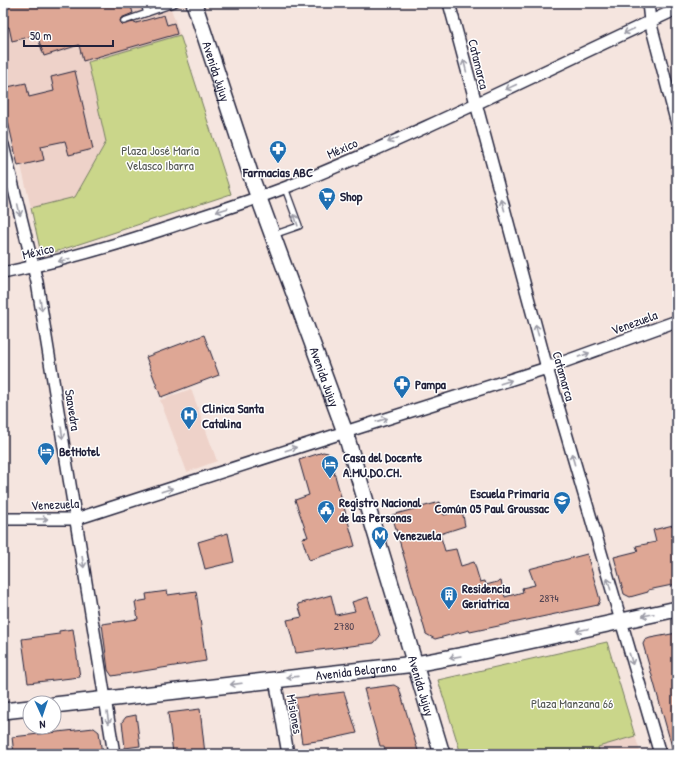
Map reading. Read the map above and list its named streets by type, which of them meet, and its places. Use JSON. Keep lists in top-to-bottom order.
{
  "streets": {
    "main road": ["Avenida Jujuy", "Avenida Belgrano"],
    "street": [
      "Catamarca",
      "México",
      "Venezuela",
      "Saavedra",
      "Misiones"
    ]
  },
  "crossings": [
    ["Catamarca", "México"],
    ["Catamarca", "Venezuela"],
    ["Catamarca", "Avenida Belgrano"],
    ["Avenida Jujuy", "México"],
    ["Avenida Jujuy", "Venezuela"],
    ["Avenida Jujuy", "Avenida Belgrano"],
    ["México", "Saavedra"],
    ["Venezuela", "Saavedra"],
    ["Saavedra", "Avenida Belgrano"],
    ["Avenida Belgrano", "Misiones"]
  ],
  "one_way": [
    "México",
    "Venezuela",
    "Saavedra",
    "Avenida Belgrano"
  ],
  "parks": ["Plaza José María Velasco Ibarra", "Plaza Manzana 66"],
  "places": {
    "pharmacy": ["Farmacias ABC", "Pampa"],
    "supermarket": ["Shop"],
    "hospital": ["Clinica Santa Catalina"],
    "hotel": ["BetHotel", "Casa del Docente A.MU.DO.CH."],
    "school or university": ["Escuela Primaria Común 05 Paul Groussac"],
    "public building": ["Registro Nacional de las Personas"],
    "metro station": ["Venezuela"],
    "building": ["Residencia Geriatrica"]
  },
  "house_numbers": ["2874", "2780"],
  "scale_bar": "50 m",
  "north": "bottom"
}
